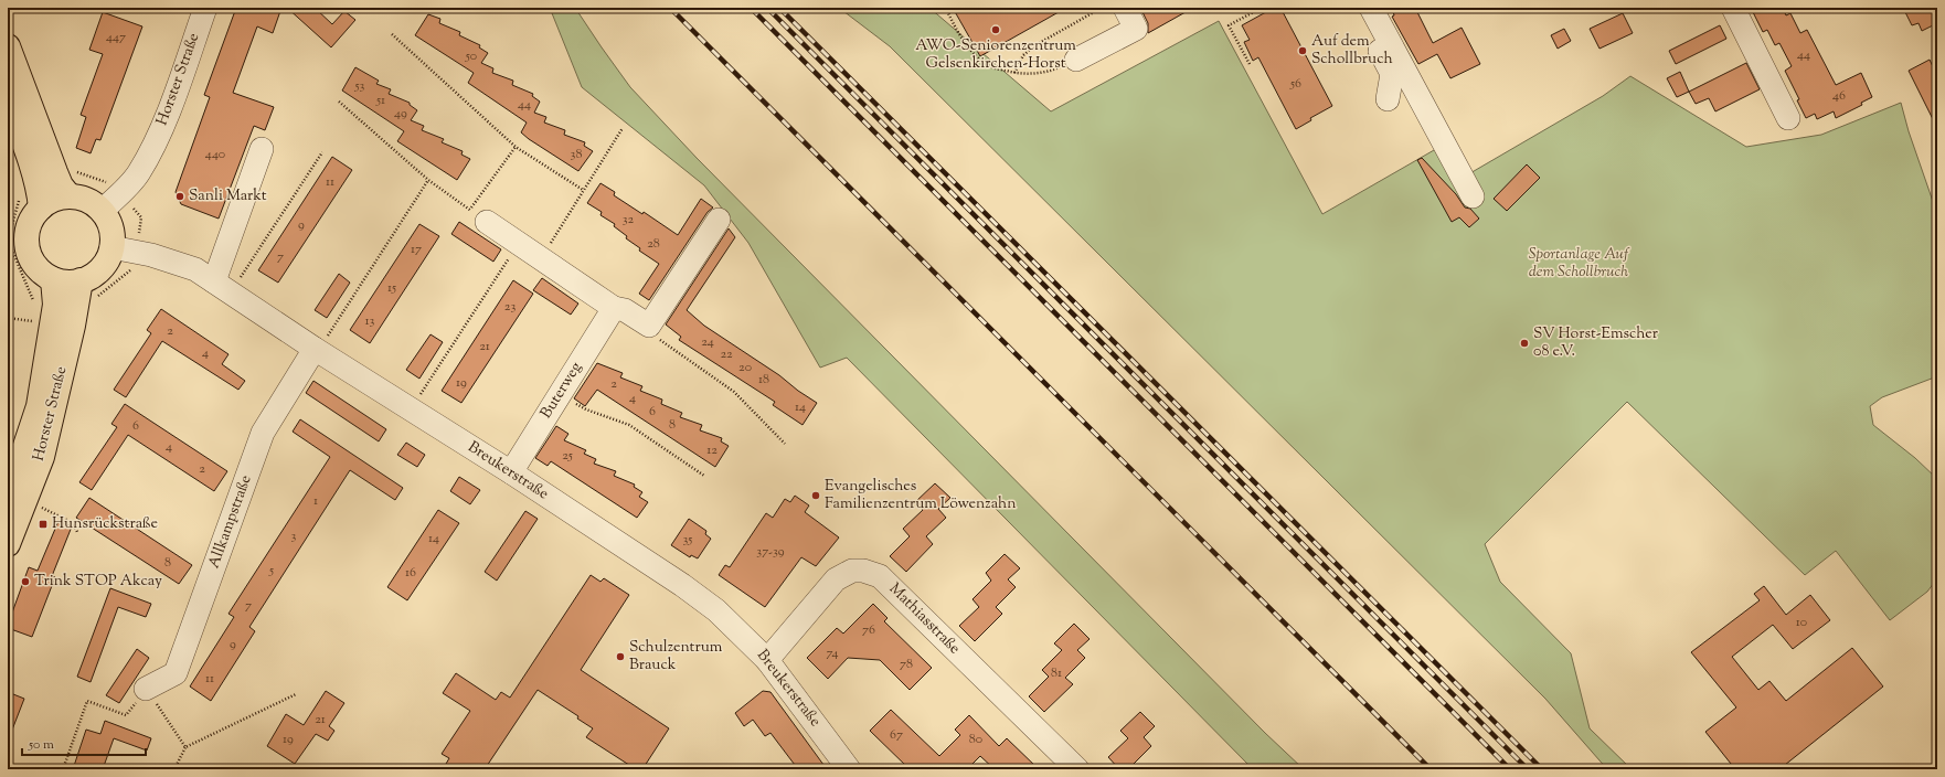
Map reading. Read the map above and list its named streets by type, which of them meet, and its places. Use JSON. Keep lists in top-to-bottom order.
{
  "streets": {
    "main road": ["Horster Straße"],
    "street": [
      "Buterweg",
      "Breukerstraße",
      "Allkampstraße",
      "Mathiasstraße"
    ]
  },
  "crossings": [
    ["Horster Straße", "Breukerstraße"],
    ["Buterweg", "Breukerstraße"],
    ["Breukerstraße", "Allkampstraße"],
    ["Breukerstraße", "Mathiasstraße"]
  ],
  "parks": ["Sportanlage Auf dem Schollbruch"],
  "places": {
    "other": [
      "AWO-Seniorenzentrum Gelsenkirchen-Horst",
      "Auf dem Schollbruch",
      "Sanli Markt",
      "SV Horst-Emscher 08 e.V.",
      "Evangelisches Familienzentrum Löwenzahn",
      "Trink STOP Akcay",
      "Schulzentrum Brauck"
    ],
    "transit": ["Hunsrückstraße"]
  },
  "house_numbers": [
    "447",
    "44",
    "50",
    "56",
    "53",
    "46",
    "51",
    "44",
    "49",
    "440",
    "38",
    "11",
    "32",
    "9",
    "28",
    "17",
    "7",
    "15",
    "23",
    "13",
    "2",
    "24",
    "21",
    "4",
    "22",
    "20",
    "18",
    "19",
    "2",
    "4",
    "14",
    "6",
    "8",
    "6",
    "4",
    "12",
    "25",
    "2",
    "1",
    "3",
    "14",
    "35",
    "37-39",
    "8",
    "5",
    "16",
    "7",
    "10",
    "76",
    "9",
    "74",
    "78",
    "81",
    "11",
    "21",
    "67",
    "19",
    "80"
  ],
  "scale_bar": "50 m"
}
